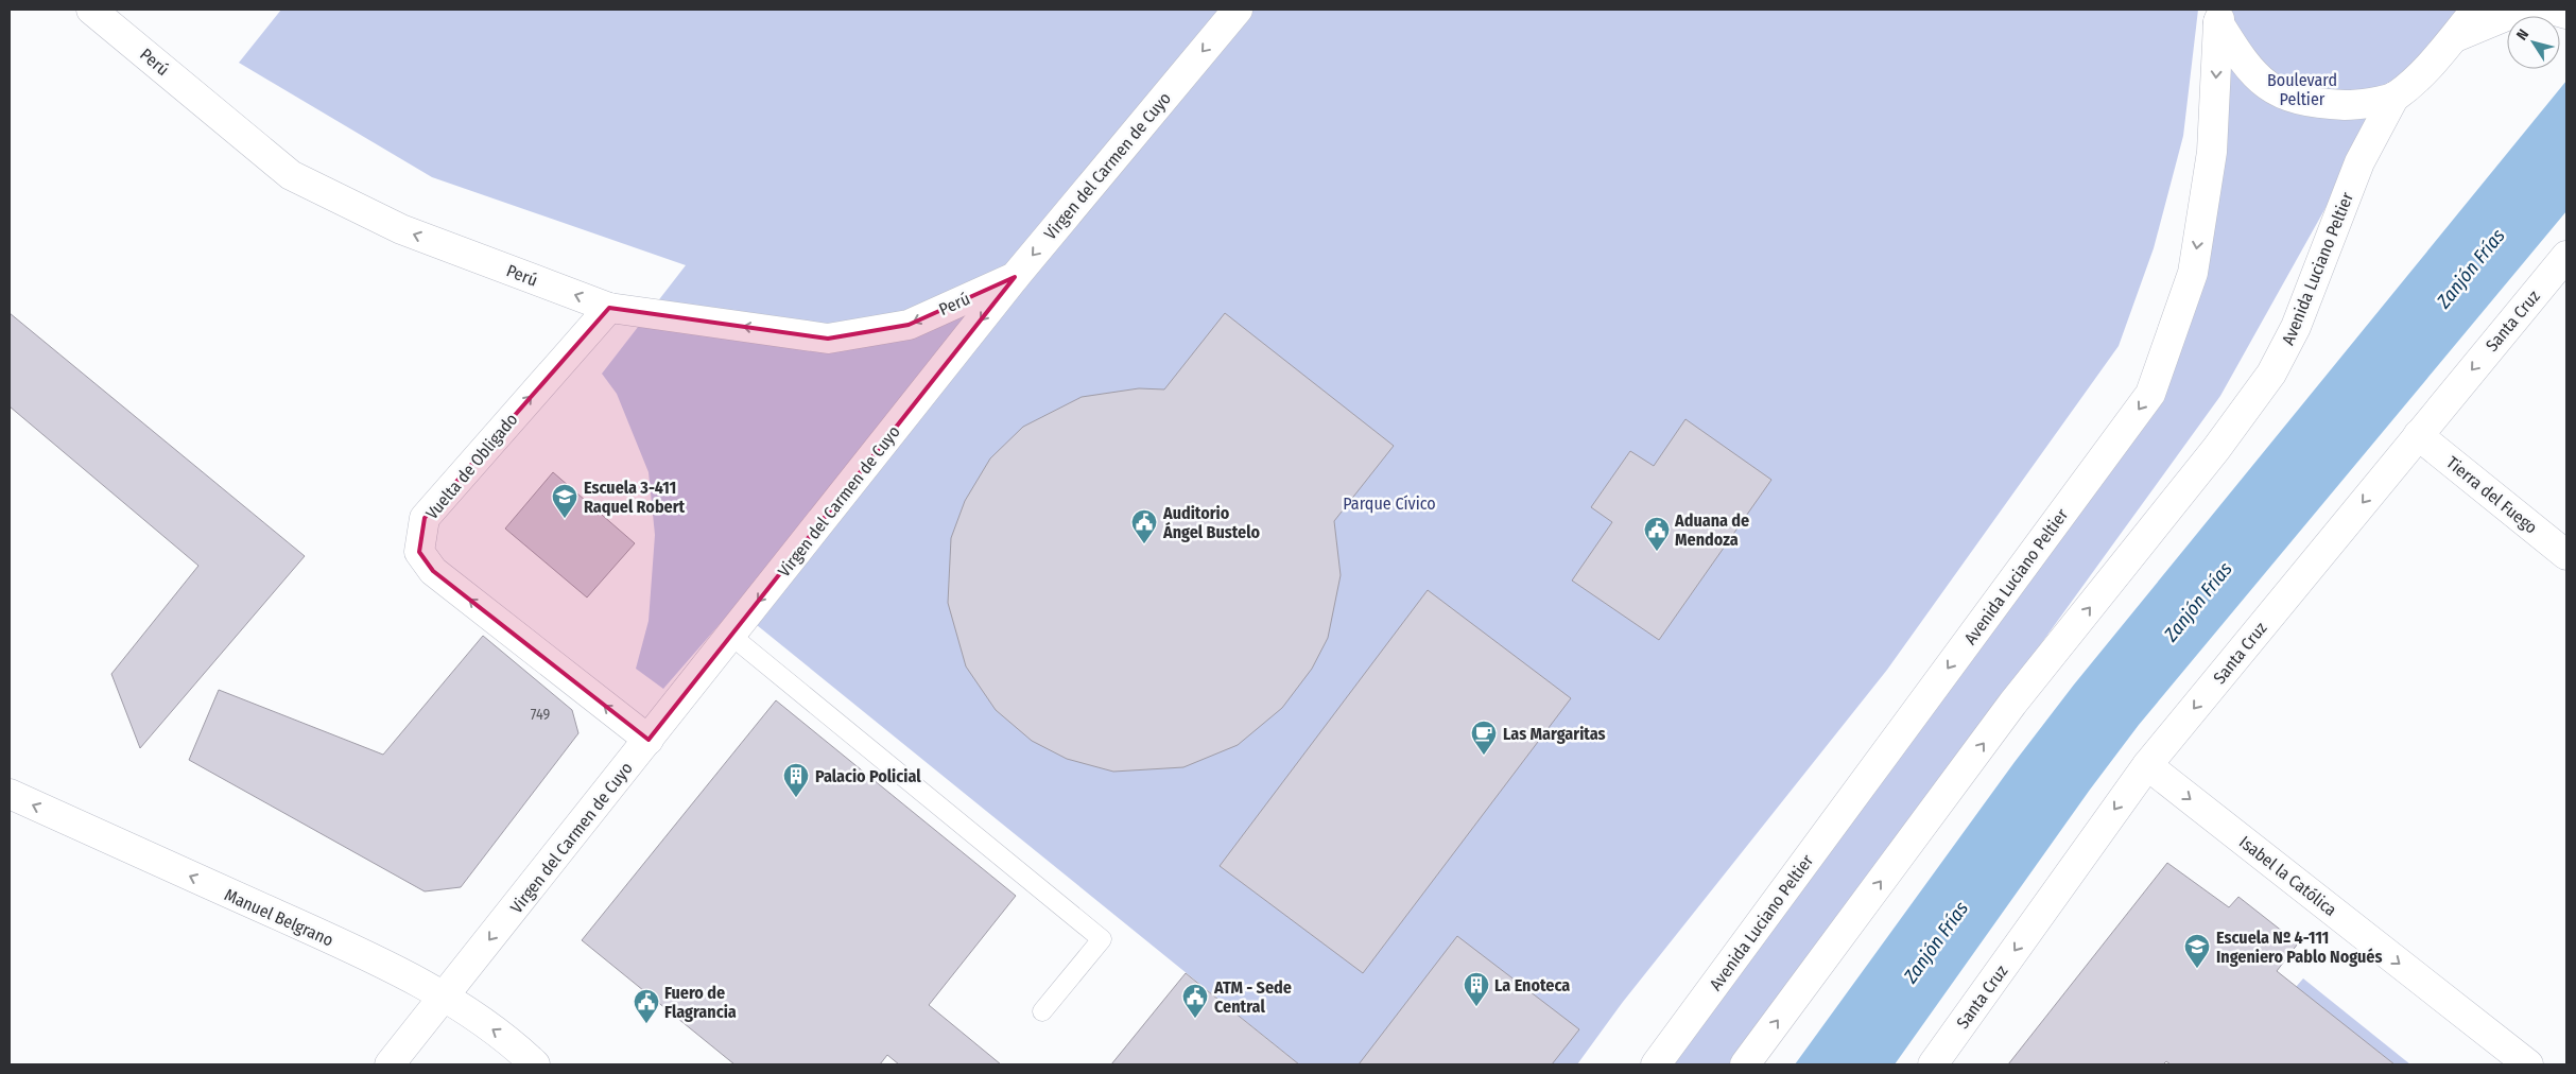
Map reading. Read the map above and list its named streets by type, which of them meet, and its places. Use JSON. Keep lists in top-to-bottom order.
{
  "streets": {
    "street": [
      "Perú",
      "Virgen del Carmen de Cuyo",
      "Avenida Luciano Peltier",
      "Santa Cruz",
      "Vuelta de Obligado",
      "Tierra del Fuego",
      "Isabel la Católica",
      "Manuel Belgrano"
    ]
  },
  "crossings": [
    ["Perú", "Virgen del Carmen de Cuyo"],
    ["Perú", "Vuelta de Obligado"],
    ["Virgen del Carmen de Cuyo", "Vuelta de Obligado"],
    ["Virgen del Carmen de Cuyo", "Manuel Belgrano"],
    ["Santa Cruz", "Tierra del Fuego"],
    ["Santa Cruz", "Isabel la Católica"]
  ],
  "one_way": [
    "Perú",
    "Virgen del Carmen de Cuyo",
    "Santa Cruz",
    "Isabel la Católica",
    "Manuel Belgrano"
  ],
  "water": ["Zanjón Frías"],
  "parks": ["Boulevard Peltier", "Parque Cívico"],
  "places": {
    "school or university": ["Escuela 3-411 Raquel Robert", "Escuela Nº 4-111 Ingeniero Pablo Nogués"],
    "public building": [
      "Auditorio Ángel Bustelo",
      "Aduana de Mendoza",
      "ATM - Sede Central",
      "Fuero de Flagrancia"
    ],
    "cafe": ["Las Margaritas"],
    "building": ["Palacio Policial", "La Enoteca"]
  },
  "house_numbers": ["749"],
  "north": "top left"
}
